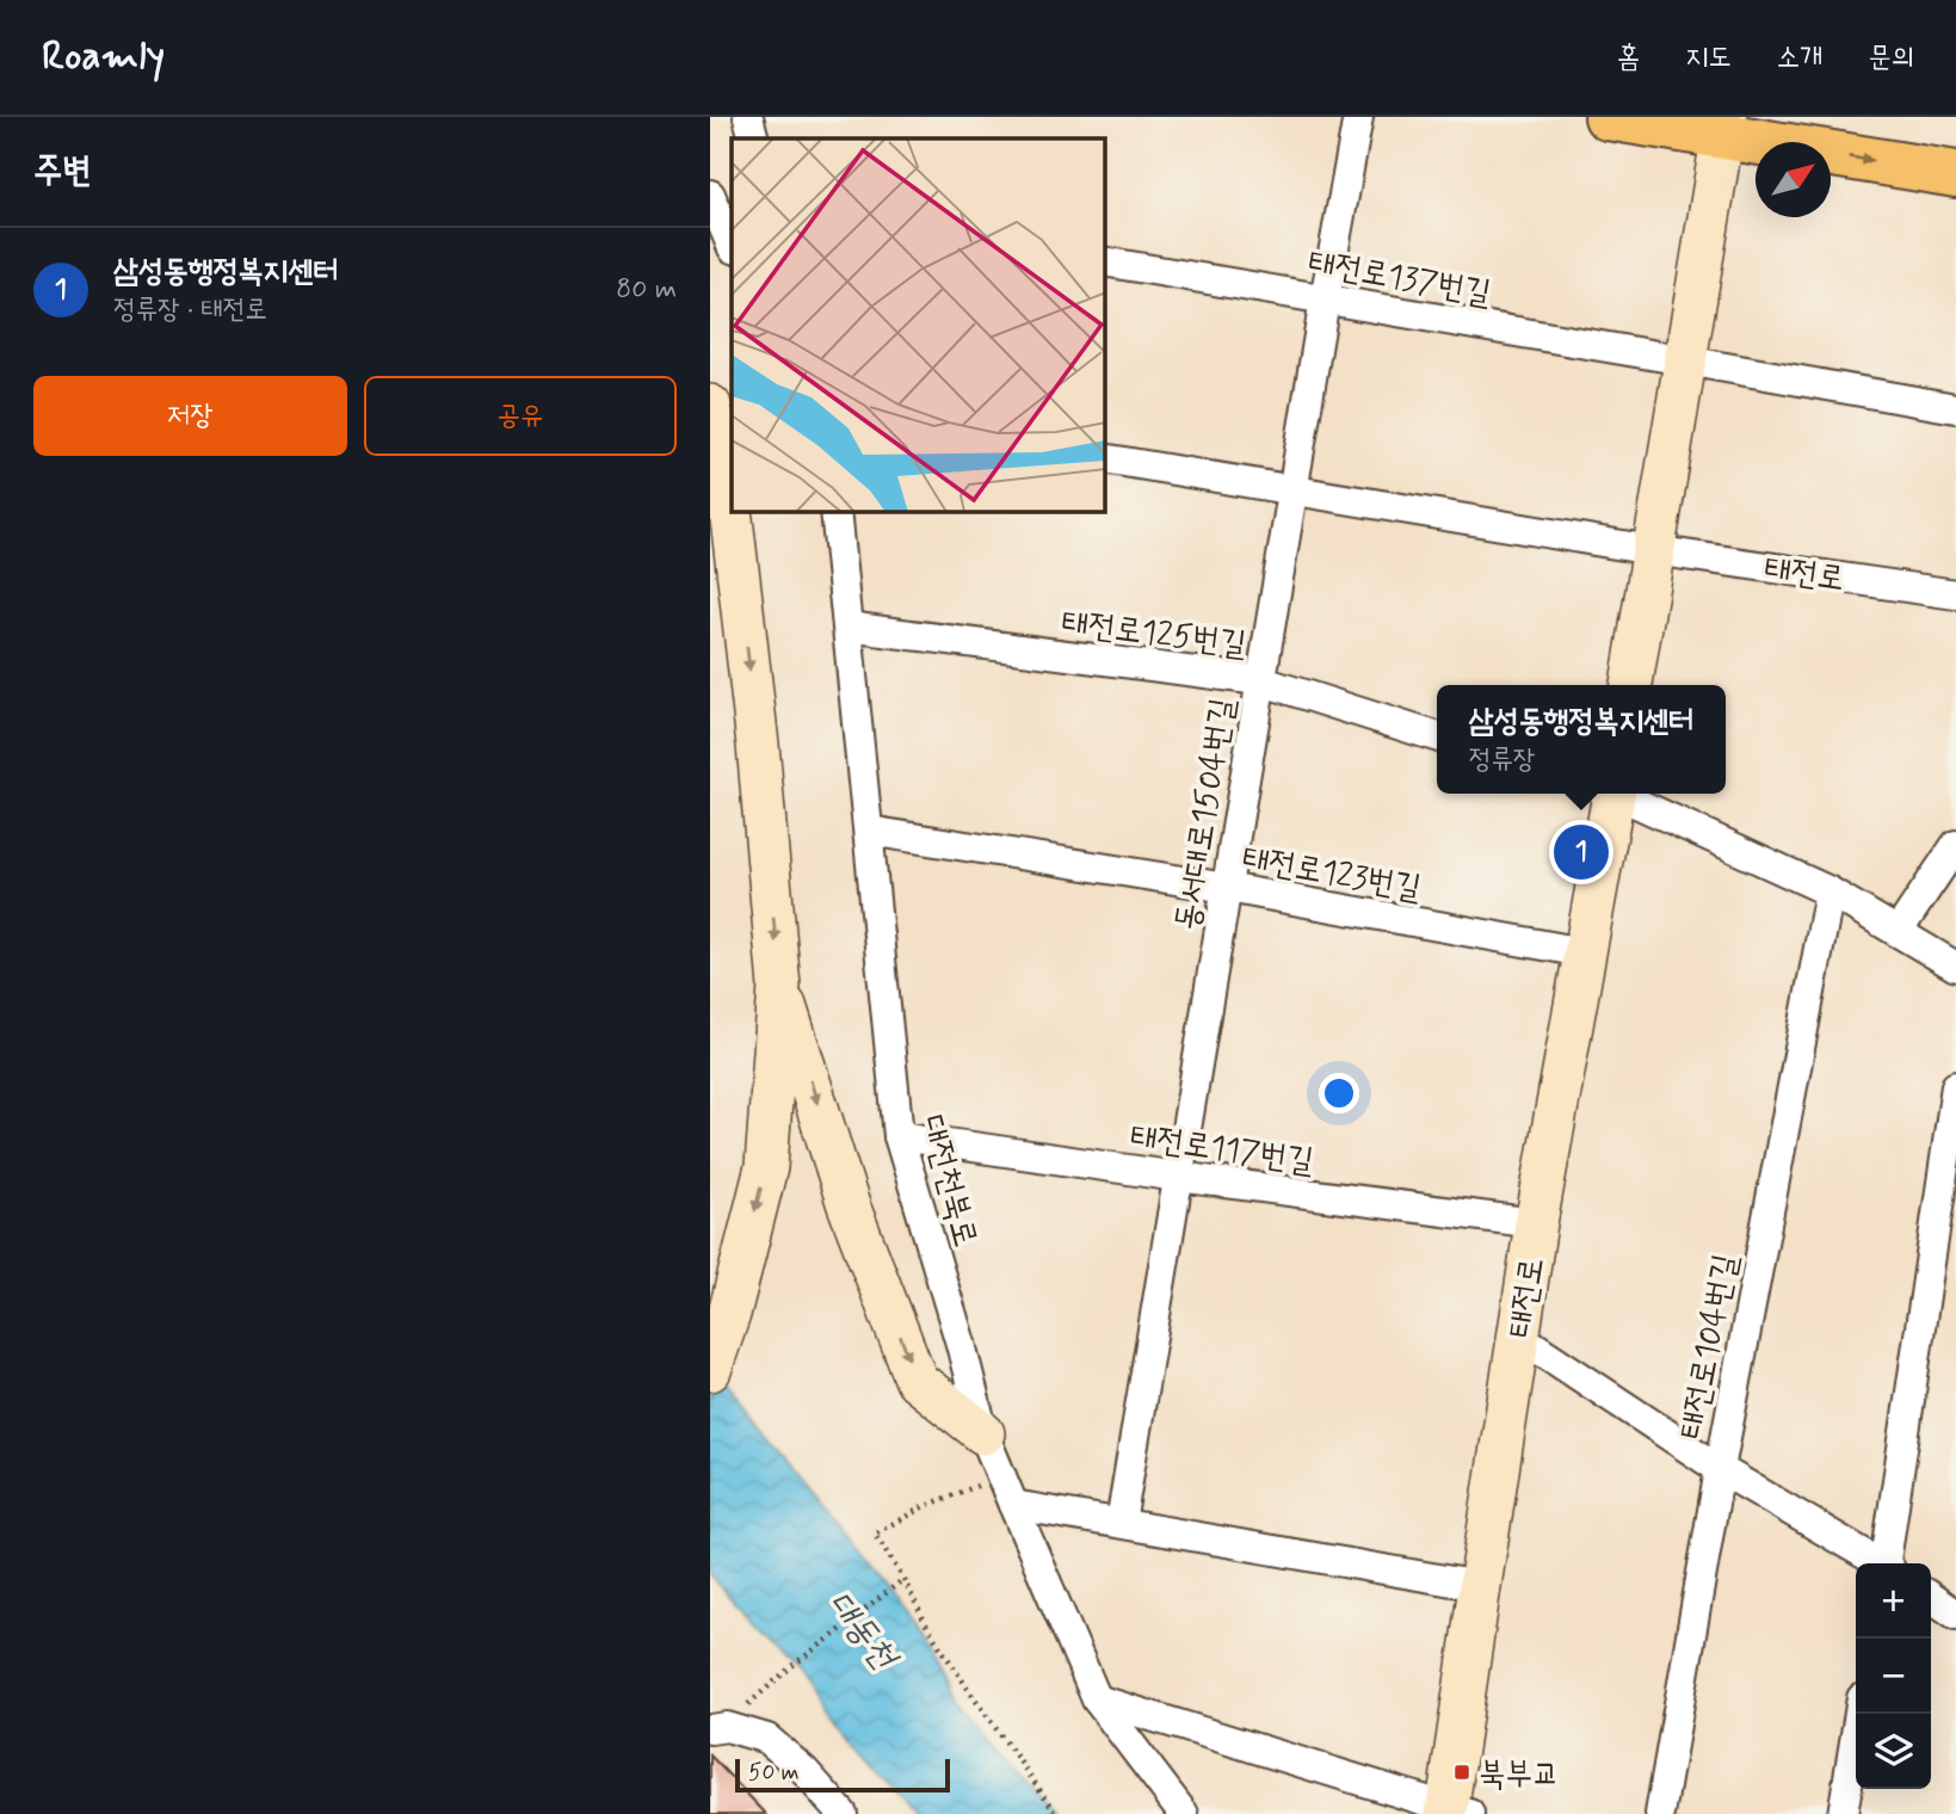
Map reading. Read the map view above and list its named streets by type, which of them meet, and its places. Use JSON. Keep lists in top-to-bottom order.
{
  "streets": {
    "street": [
      "태전로137번길",
      "태전로",
      "태전로125번길",
      "동서대로1504번길",
      "태전로123번길",
      "태전로117번길",
      "대전천북로",
      "태전로104번길"
    ]
  },
  "crossings": [
    ["태전로137번길", "동서대로1504번길"],
    ["태전로", "동서대로1504번길"],
    ["태전로", "태전로123번길"],
    ["태전로", "태전로117번길"],
    ["태전로", "대전천북로"],
    ["태전로125번길", "동서대로1504번길"],
    ["태전로125번길", "대전천북로"],
    ["동서대로1504번길", "태전로123번길"],
    ["동서대로1504번길", "태전로117번길"],
    ["태전로123번길", "대전천북로"],
    ["태전로117번길", "대전천북로"]
  ],
  "water": ["대동천"],
  "places": {
    "transit": ["북부교"]
  },
  "scale_bar": "50 m",
  "north": "top right",
  "page": {
    "header": "Roamly",
    "nav": [
      "홈",
      "지도",
      "소개",
      "문의"
    ],
    "heading": "주변",
    "list": [
      {
        "mark": "1",
        "name": "삼성동행정복지센터",
        "note": "정류장 · 태전로",
        "value": "80 m"
      }
    ],
    "buttons": ["저장", "공유"],
    "popup": ["삼성동행정복지센터", "정류장"],
    "pins": "1",
    "map_buttons": ["+", "−"],
    "scale": "50 m"
  }
}
